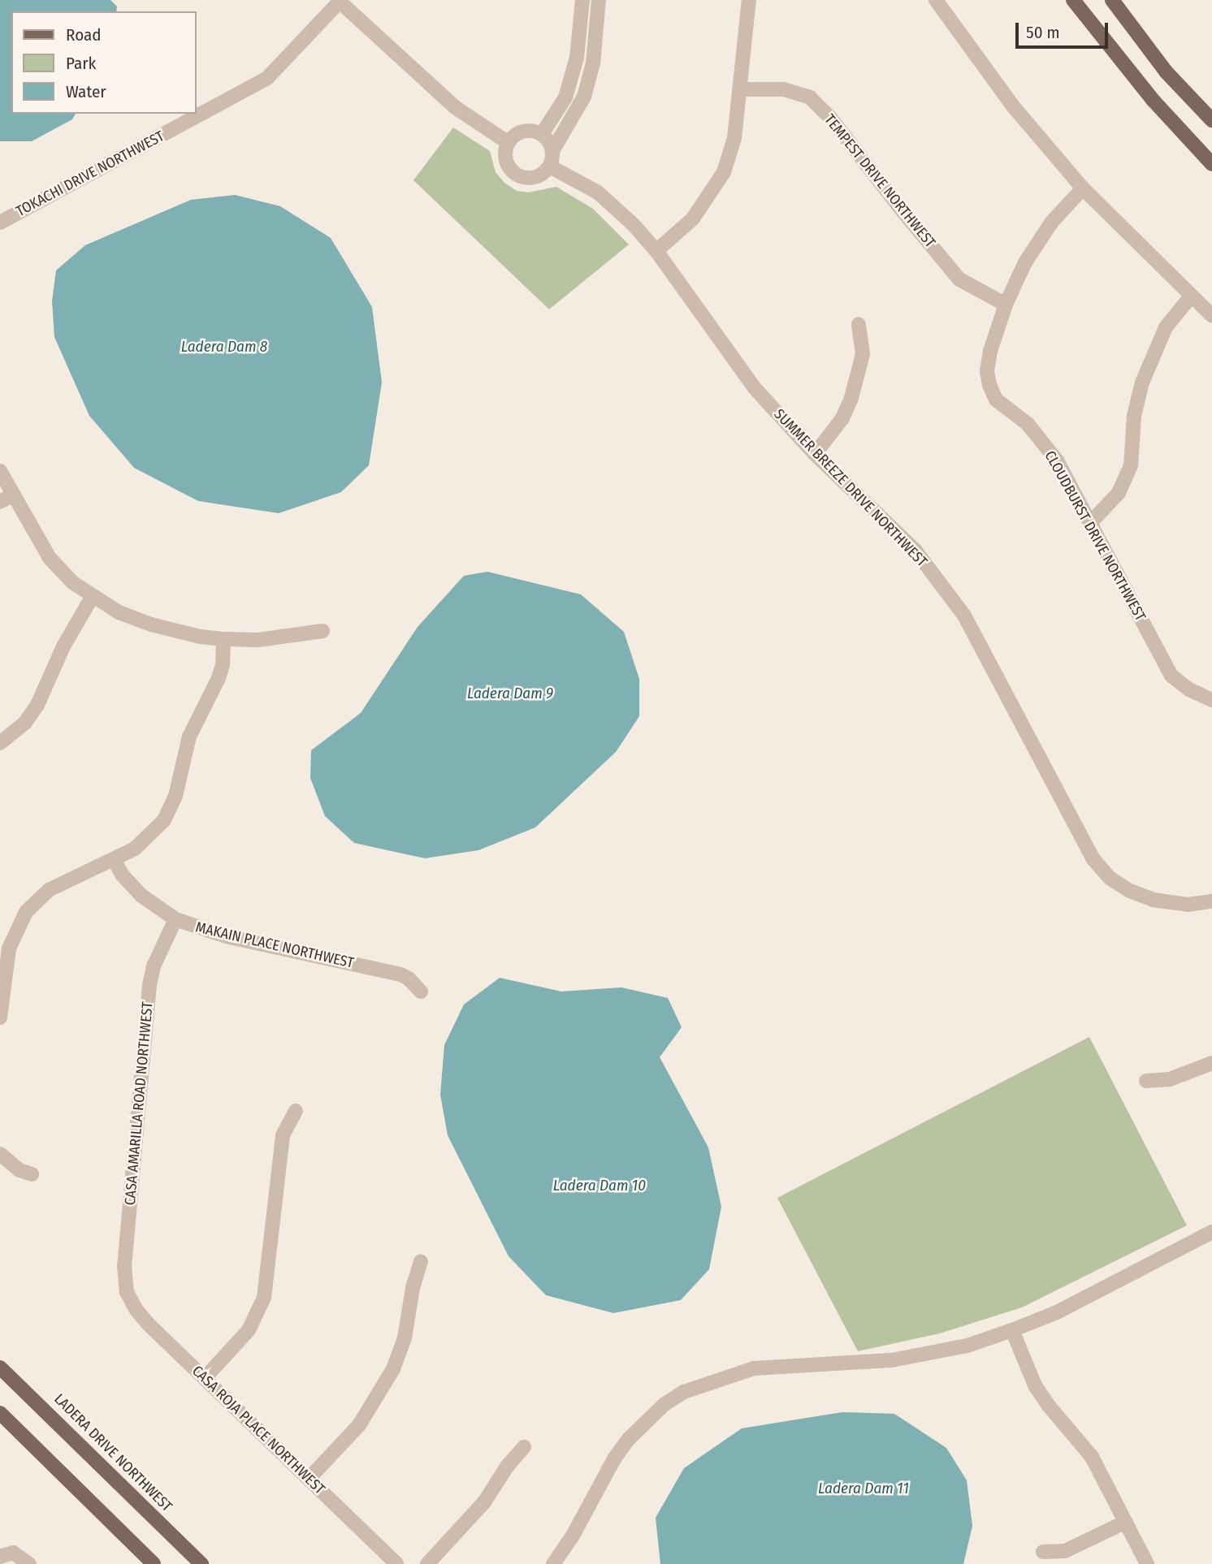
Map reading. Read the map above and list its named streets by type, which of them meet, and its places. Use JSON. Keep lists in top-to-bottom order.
{
  "streets": {
    "main road": ["LADERA DRIVE NORTHWEST"],
    "street": [
      "TOKACHI DRIVE NORTHWEST",
      "TEMPEST DRIVE NORTHWEST",
      "SUMMER BREEZE DRIVE NORTHWEST",
      "CLOUDBURST DRIVE NORTHWEST",
      "MAKAIN PLACE NORTHWEST",
      "CASA AMARILLA ROAD NORTHWEST",
      "CASA ROJA PLACE NORTHWEST"
    ]
  },
  "crossings": [
    ["TEMPEST DRIVE NORTHWEST", "CLOUDBURST DRIVE NORTHWEST"],
    ["MAKAIN PLACE NORTHWEST", "CASA AMARILLA ROAD NORTHWEST"],
    ["CASA AMARILLA ROAD NORTHWEST", "CASA ROJA PLACE NORTHWEST"]
  ],
  "water": [
    "Ladera Dam 8",
    "Ladera Dam 9",
    "Ladera Dam 10",
    "Ladera Dam 11"
  ],
  "legend": ["Road", "Park", "Water"],
  "scale_bar": "50 m"
}
